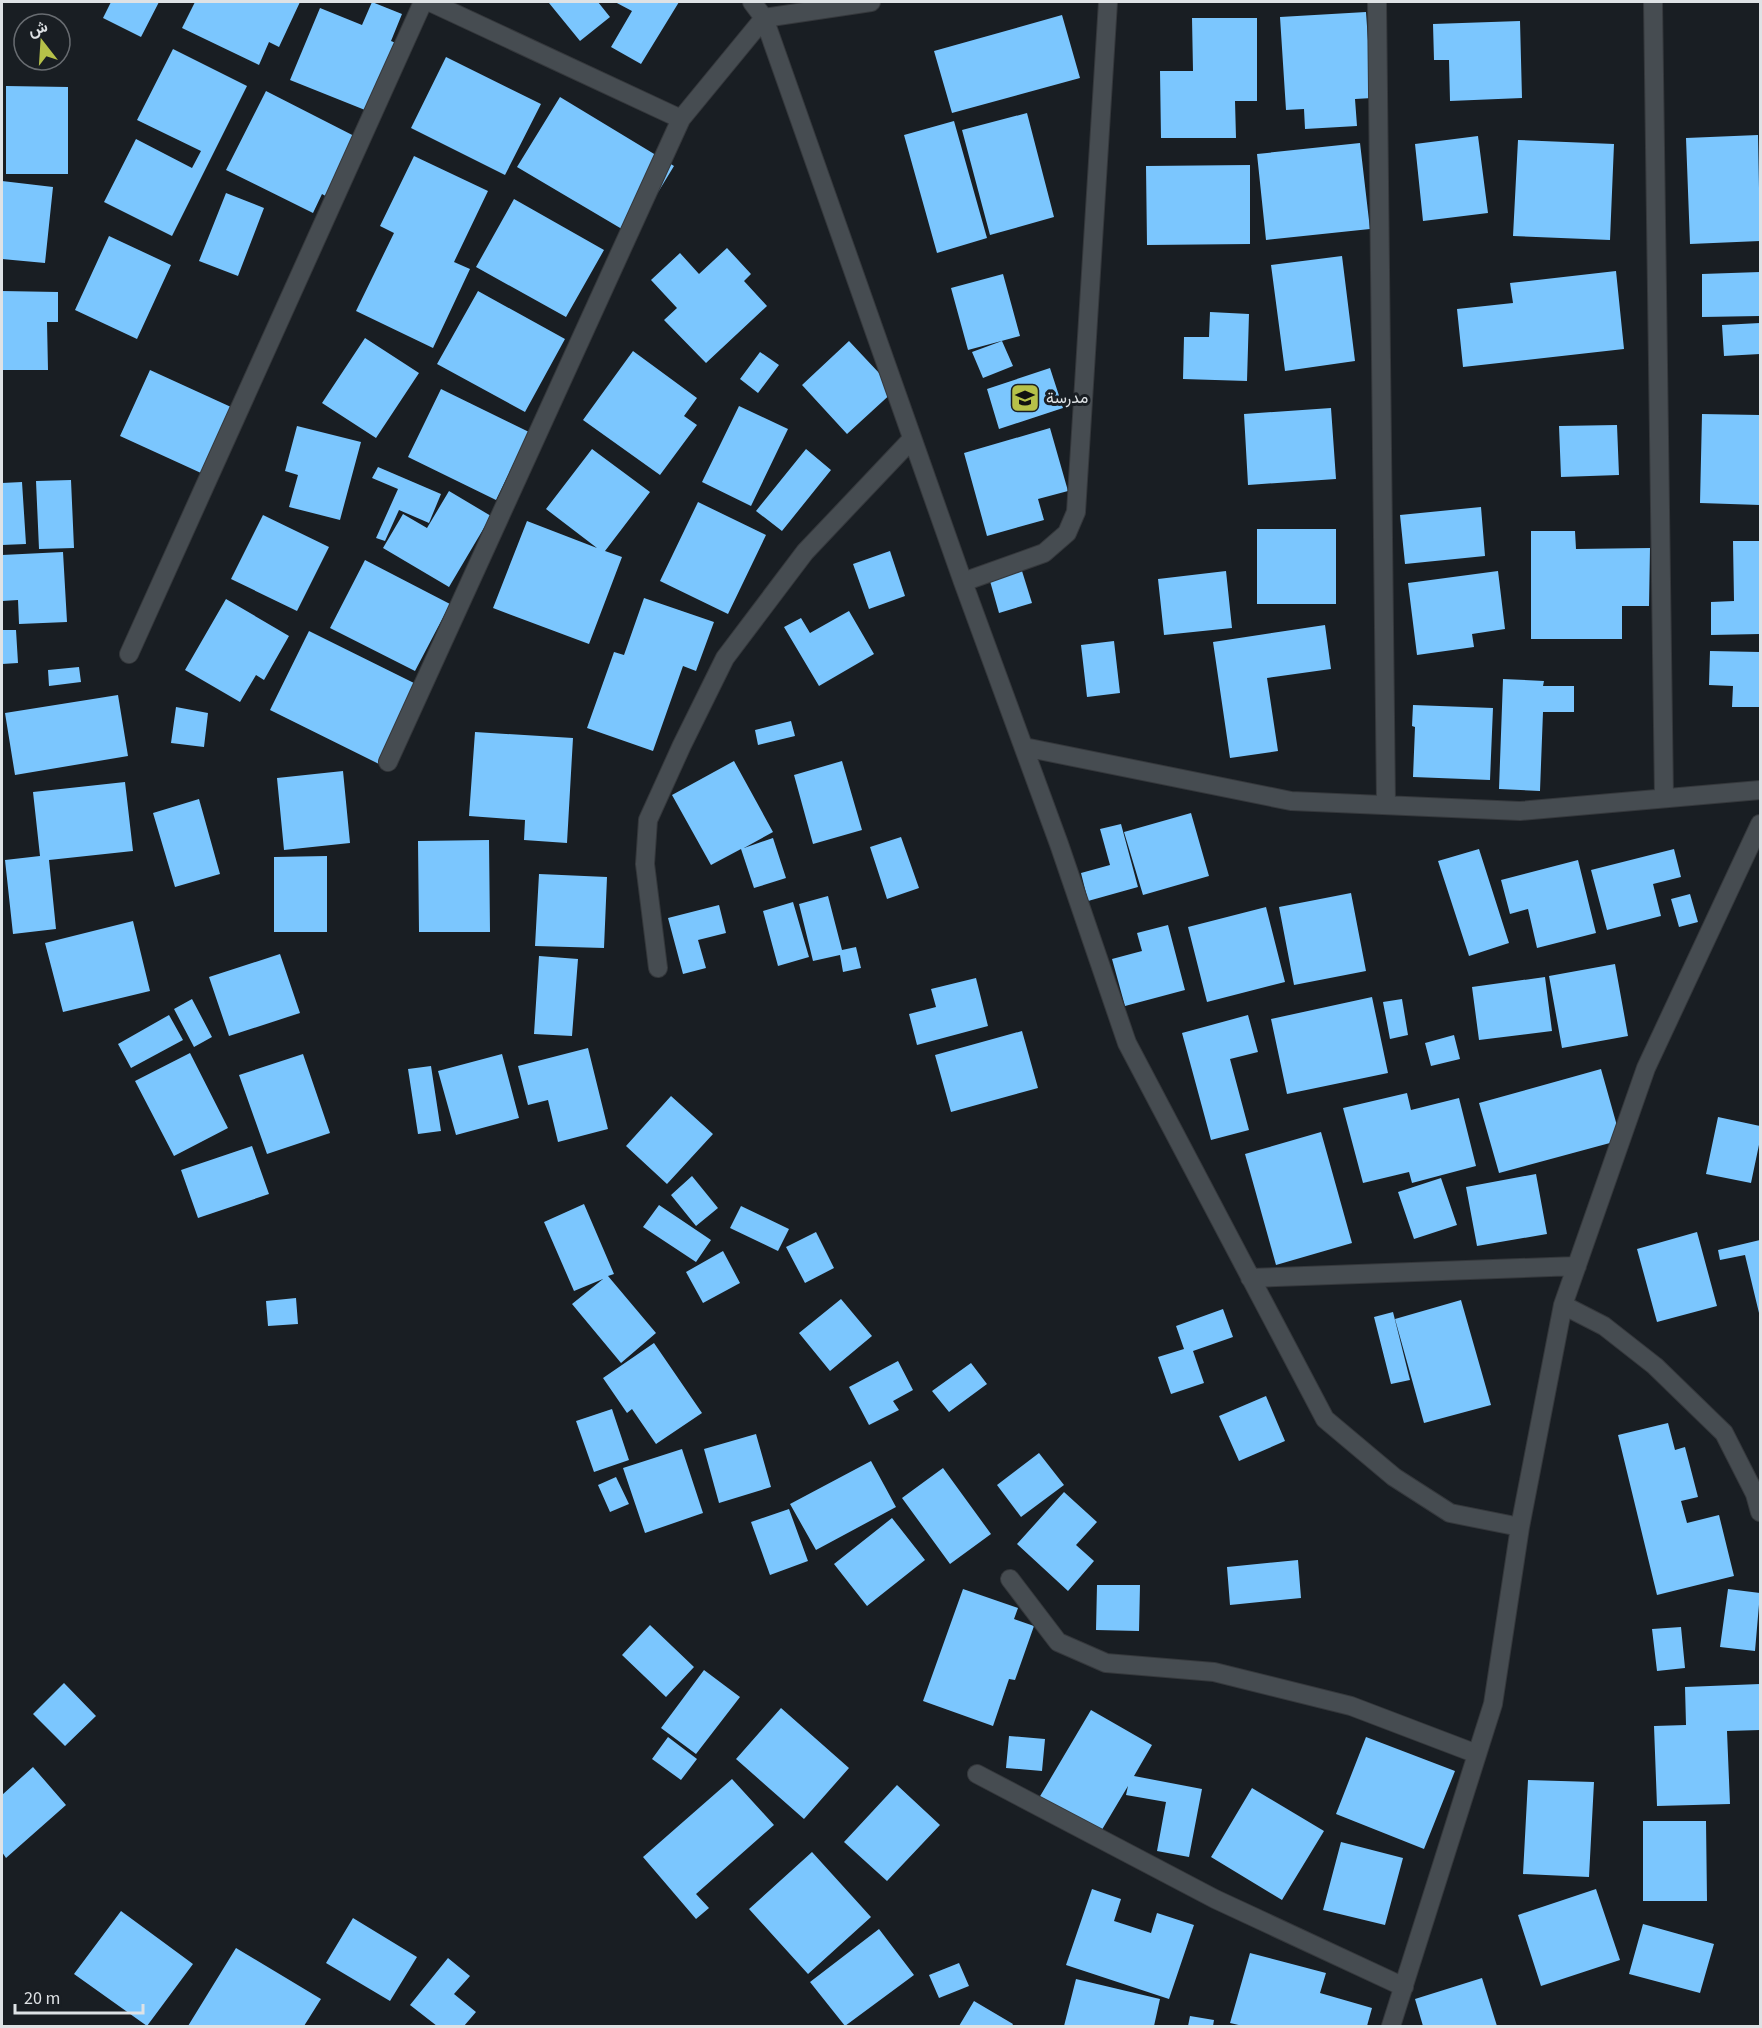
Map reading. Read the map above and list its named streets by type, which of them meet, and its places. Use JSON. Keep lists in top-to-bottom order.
{
  "places": {
    "school or university": ["مدرسة"]
  },
  "scale_bar": "20 m",
  "north": "top"
}
